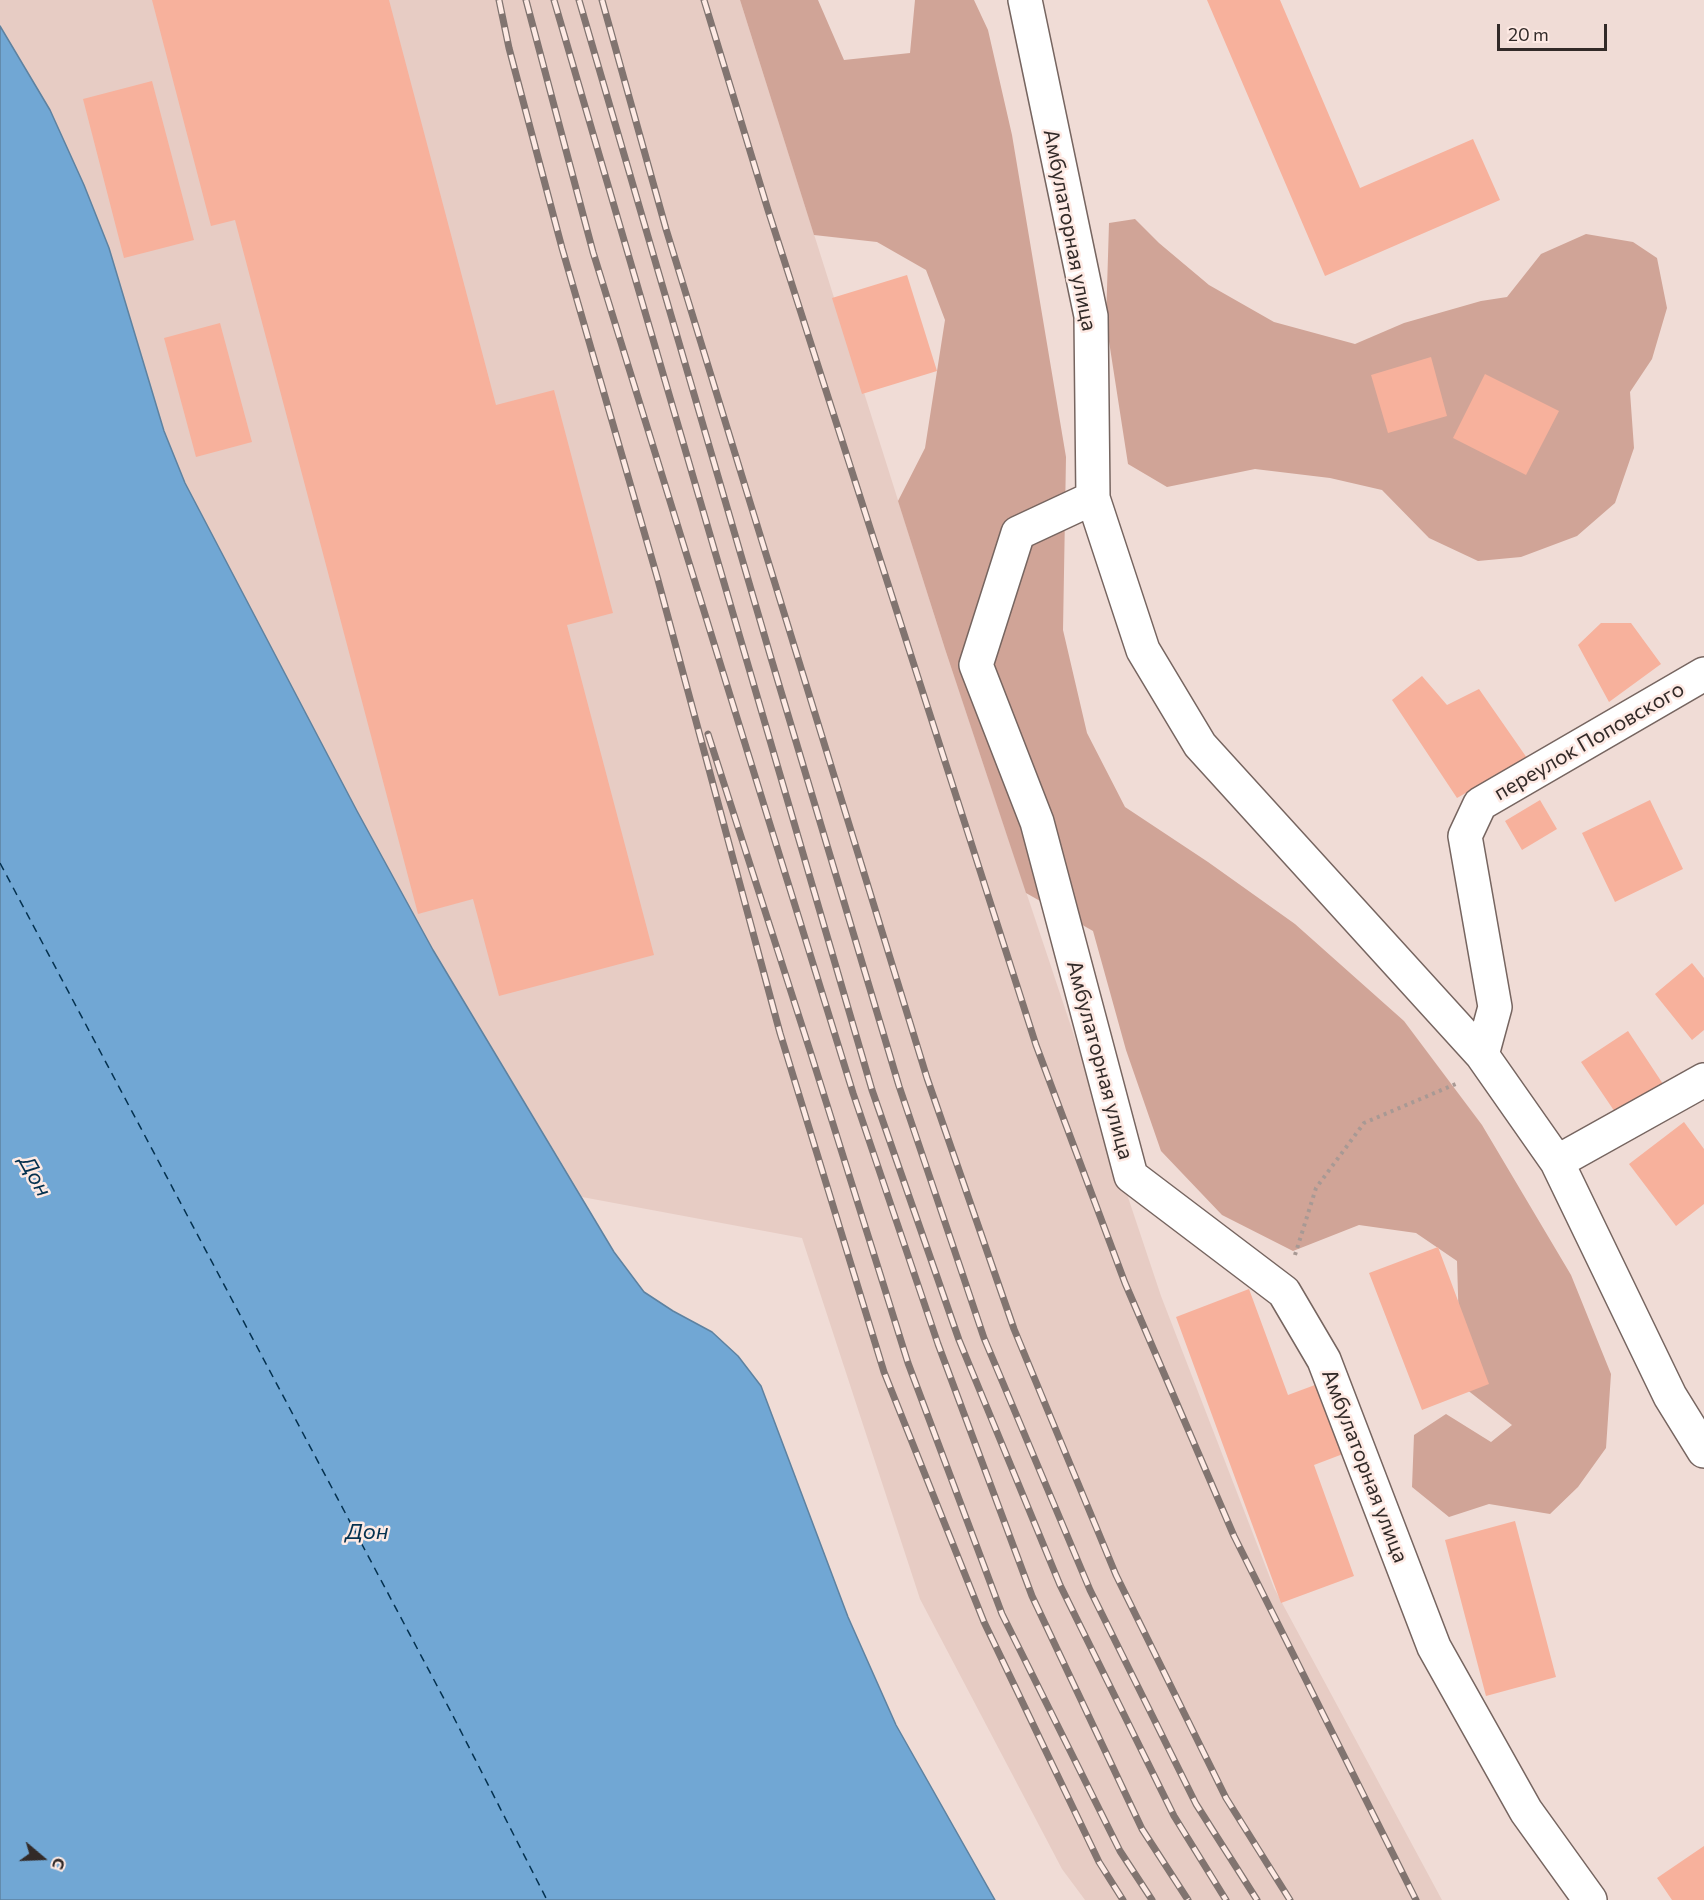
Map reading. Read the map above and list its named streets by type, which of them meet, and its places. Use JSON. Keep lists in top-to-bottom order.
{
  "streets": {
    "street": ["Амбулаторная улица", "переулок Поповского"]
  },
  "crossings": [
    ["Амбулаторная улица", "переулок Поповского"]
  ],
  "water": ["Дон"],
  "scale_bar": "20 m",
  "north": "right"
}
